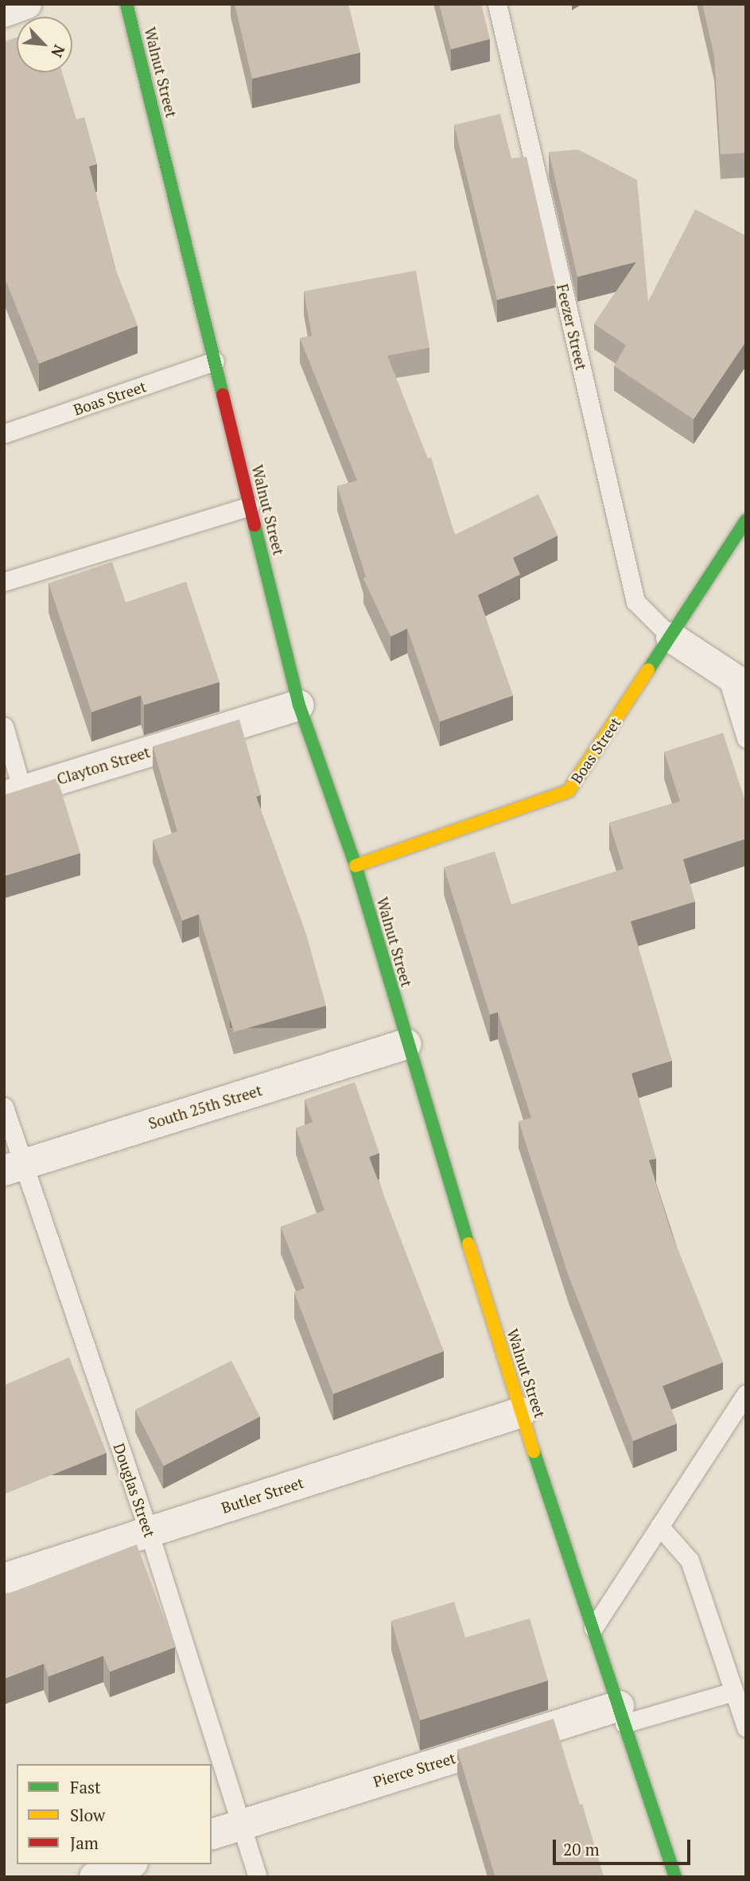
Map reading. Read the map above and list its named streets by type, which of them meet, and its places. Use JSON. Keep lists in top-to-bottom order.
{
  "streets": {
    "main road": ["Walnut Street", "Boas Street"],
    "street": [
      "Clayton Street",
      "South 25th Street",
      "Butler Street",
      "Pierce Street"
    ],
    "lane": ["Feezer Street", "Douglas Street"]
  },
  "crossings": [
    ["Walnut Street", "Boas Street"],
    ["Walnut Street", "Clayton Street"],
    ["Walnut Street", "South 25th Street"],
    ["Walnut Street", "Butler Street"],
    ["Walnut Street", "Pierce Street"],
    ["Feezer Street", "Boas Street"],
    ["South 25th Street", "Douglas Street"],
    ["Douglas Street", "Butler Street"],
    ["Douglas Street", "Pierce Street"]
  ],
  "legend": ["Fast", "Slow", "Jam"],
  "scale_bar": "20 m",
  "north": "bottom right"
}
